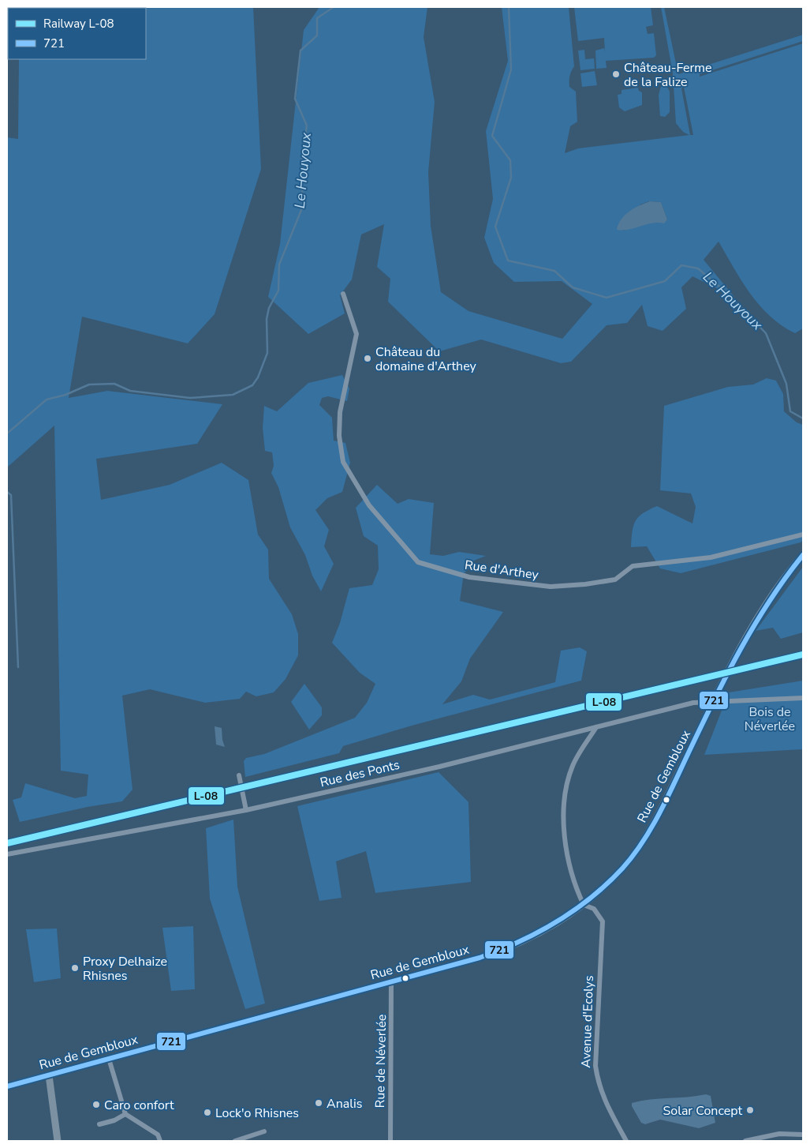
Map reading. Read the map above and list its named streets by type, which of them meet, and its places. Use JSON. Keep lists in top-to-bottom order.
{
  "streets": {
    "main road": ["Rue de Gembloux"],
    "street": [
      "Rue d'Arthey",
      "Rue des Ponts",
      "Avenue d'Ecolys",
      "Rue de Néverlée"
    ]
  },
  "crossings": [
    ["Rue des Ponts", "Rue de Gembloux"],
    ["Rue de Gembloux", "Avenue d'Ecolys"],
    ["Rue de Gembloux", "Rue de Néverlée"]
  ],
  "water": ["Le Houyoux"],
  "parks": ["Bois de Néverlée"],
  "places": [
    "Château-Ferme de la Falize",
    "Château du domaine d'Arthey",
    "Proxy Delhaize Rhisnes",
    "Analis",
    "Caro confort",
    "Solar Concept",
    "Lock'o Rhisnes"
  ],
  "lines": ["transit line 721", "rail line L-08"],
  "legend": ["Railway L-08", "721"]
}
